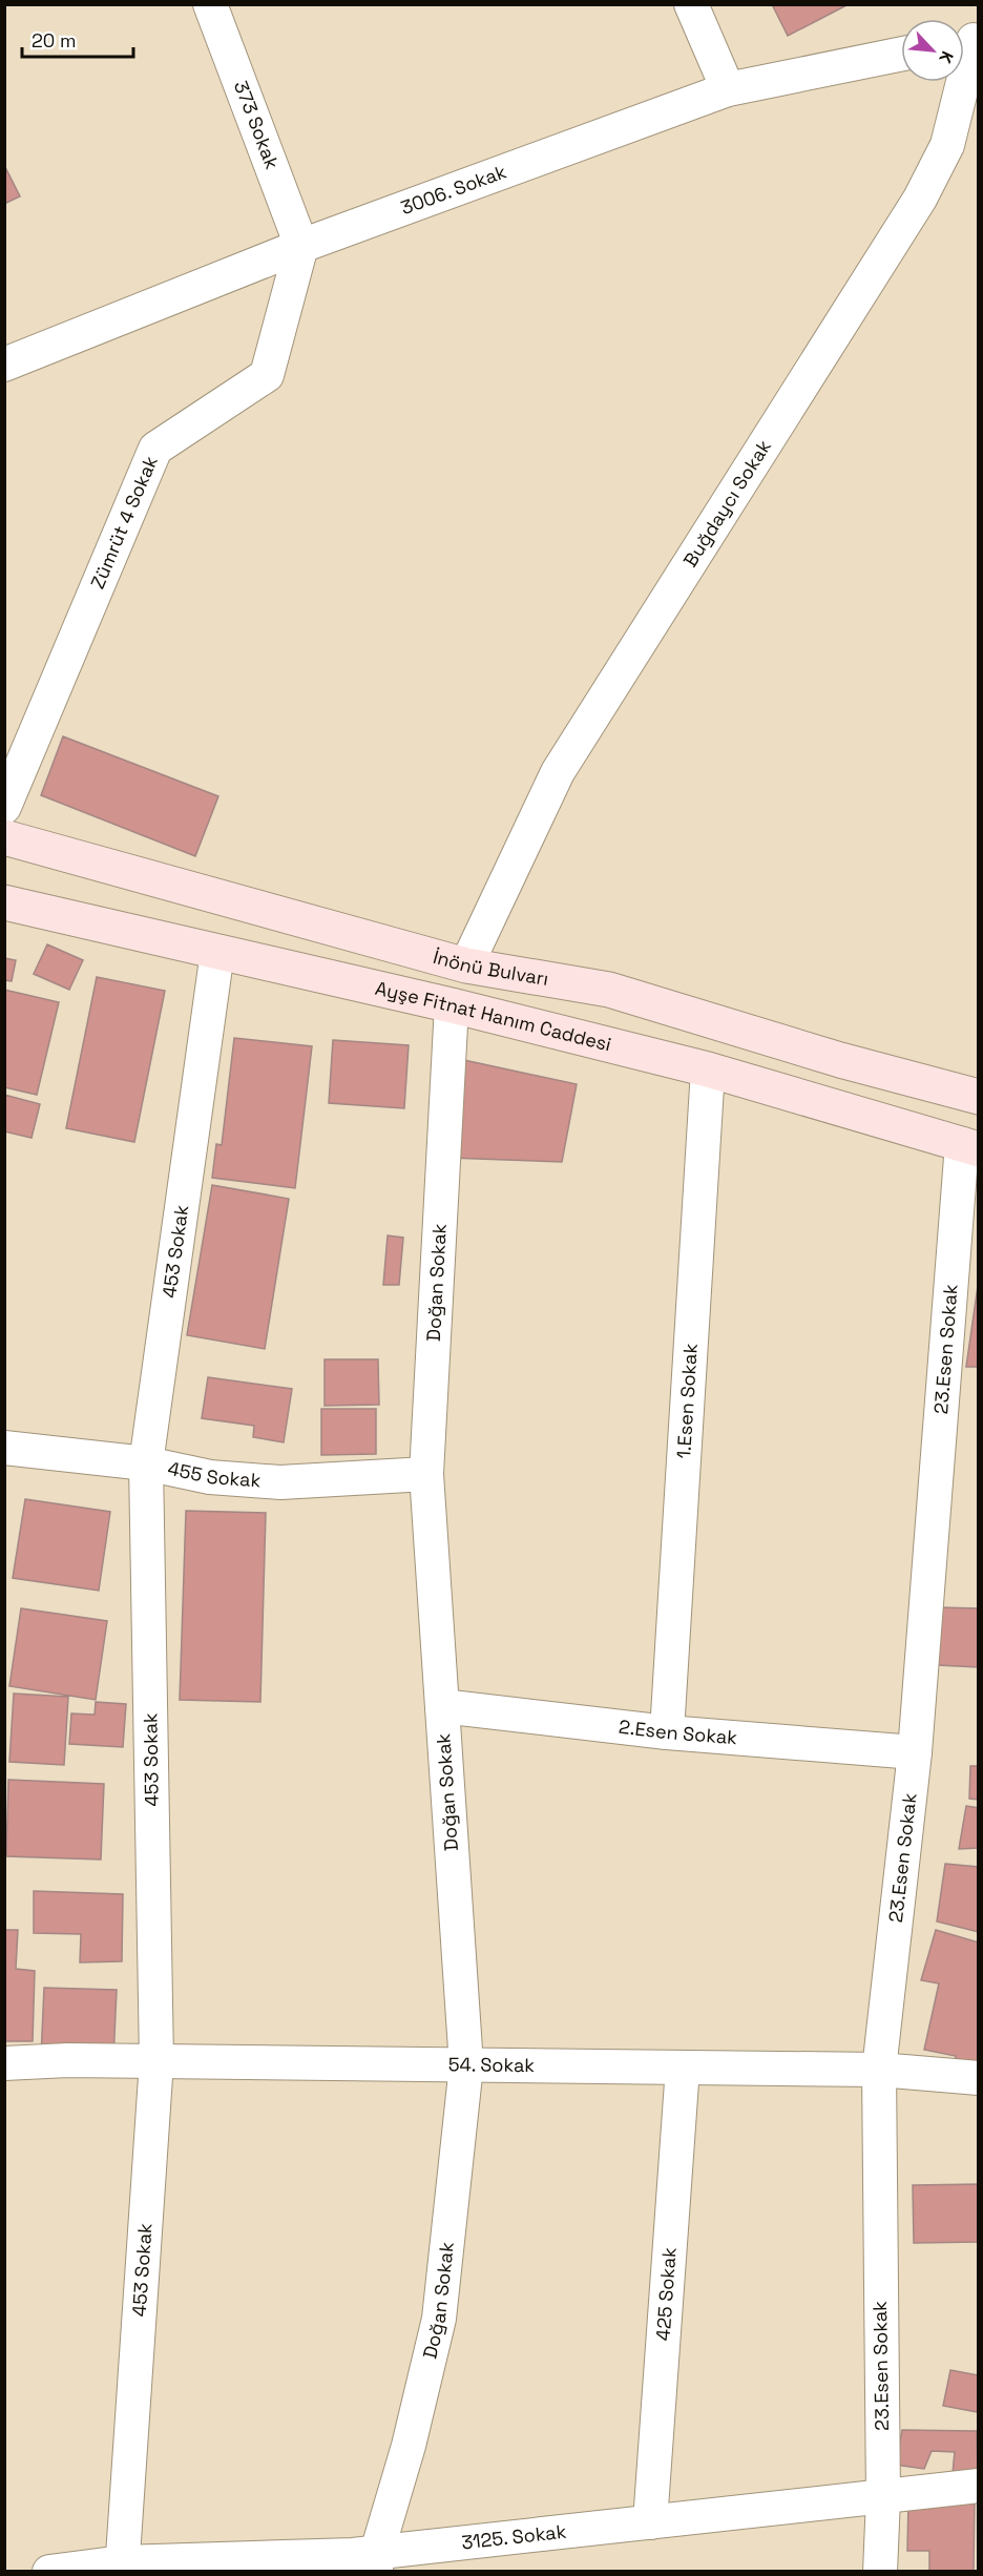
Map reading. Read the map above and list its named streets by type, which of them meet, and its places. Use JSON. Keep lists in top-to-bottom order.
{
  "streets": {
    "main road": ["İnönü Bulvarı", "Ayşe Fitnat Hanım Caddesi"],
    "street": [
      "373 Sokak",
      "3006. Sokak",
      "Buğdaycı Sokak",
      "Zümrüt 4 Sokak",
      "453 Sokak",
      "Doğan Sokak",
      "23.Esen Sokak",
      "1.Esen Sokak",
      "455 Sokak",
      "2.Esen Sokak",
      "54. Sokak",
      "425 Sokak",
      "3125. Sokak"
    ]
  },
  "crossings": [
    ["373 Sokak", "3006. Sokak"],
    ["373 Sokak", "Zümrüt 4 Sokak"],
    ["3006. Sokak", "Zümrüt 4 Sokak"],
    ["Buğdaycı Sokak", "İnönü Bulvarı"],
    ["Ayşe Fitnat Hanım Caddesi", "453 Sokak"],
    ["Ayşe Fitnat Hanım Caddesi", "Doğan Sokak"],
    ["Ayşe Fitnat Hanım Caddesi", "23.Esen Sokak"],
    ["Ayşe Fitnat Hanım Caddesi", "1.Esen Sokak"],
    ["453 Sokak", "455 Sokak"],
    ["453 Sokak", "54. Sokak"],
    ["453 Sokak", "3125. Sokak"],
    ["Doğan Sokak", "455 Sokak"],
    ["Doğan Sokak", "2.Esen Sokak"],
    ["Doğan Sokak", "54. Sokak"],
    ["Doğan Sokak", "3125. Sokak"],
    ["23.Esen Sokak", "2.Esen Sokak"],
    ["23.Esen Sokak", "54. Sokak"],
    ["23.Esen Sokak", "3125. Sokak"],
    ["1.Esen Sokak", "2.Esen Sokak"],
    ["54. Sokak", "425 Sokak"],
    ["425 Sokak", "3125. Sokak"]
  ],
  "scale_bar": "20 m",
  "north": "bottom right"
}
